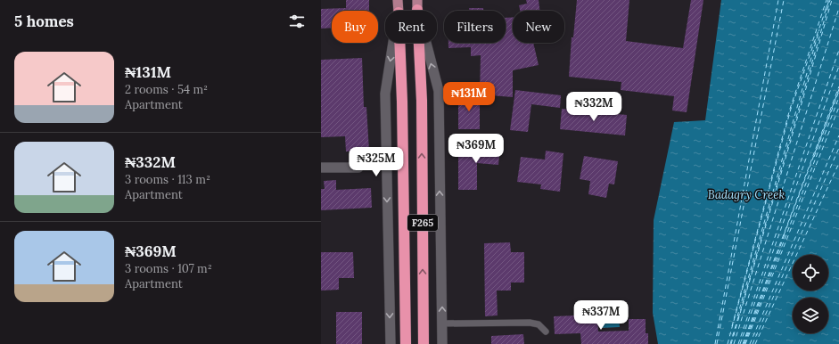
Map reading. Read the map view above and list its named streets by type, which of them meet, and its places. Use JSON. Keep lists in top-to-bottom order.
{
  "streets": {
    "highway": ["F265"]
  },
  "water": ["Badagry Creek"],
  "page": {
    "heading": "5 homes",
    "chip": [
      "Buy",
      "Rent",
      "Filters",
      "New"
    ],
    "list": [
      {
        "name": "₦131M",
        "note": "2 rooms · 54 m² · Apartment"
      },
      {
        "name": "₦332M",
        "note": "3 rooms · 113 m² · Apartment"
      },
      {
        "name": "₦369M",
        "note": "3 rooms · 107 m² · Apartment"
      }
    ],
    "price": [
      "₦131M",
      "₦332M",
      "₦369M",
      "₦325M",
      "₦337M"
    ]
  }
}
